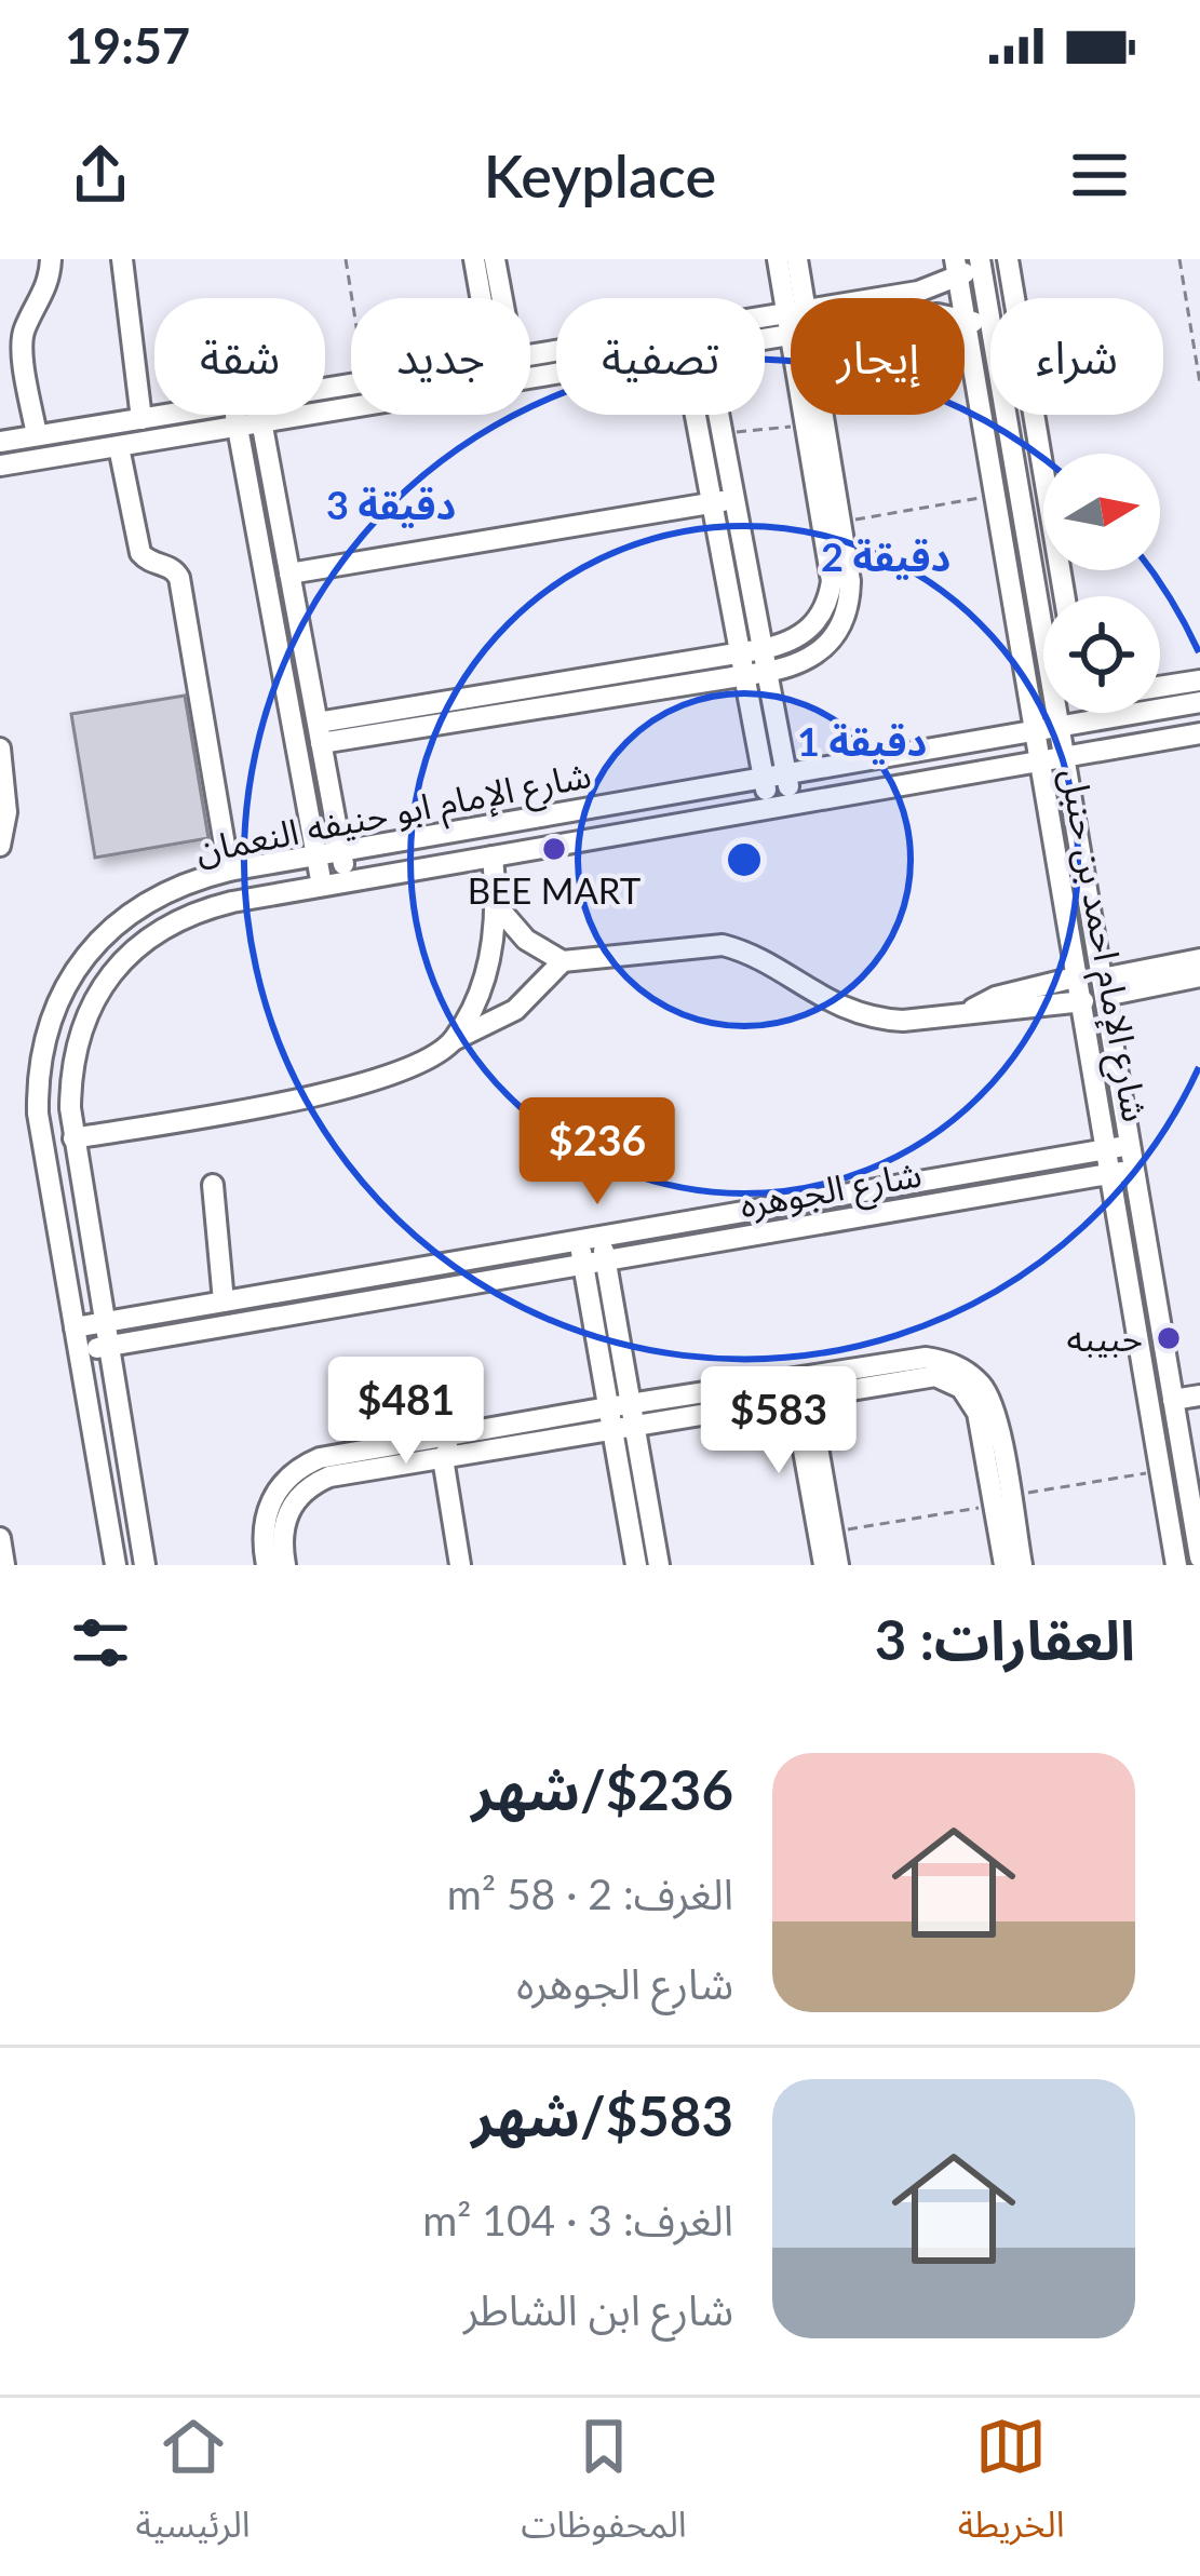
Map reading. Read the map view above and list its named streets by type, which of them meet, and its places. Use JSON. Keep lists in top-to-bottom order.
{
  "streets": {
    "street": ["شارع الإمام ابو حنيفه النعمان", "شارع الإمام احمد بن حنبل", "شارع الجوهره"]
  },
  "crossings": [
    ["شارع الإمام ابو حنيفه النعمان", "شارع الإمام احمد بن حنبل"],
    ["شارع الإمام ابو حنيفه النعمان", "شارع الجوهره"],
    ["شارع الإمام احمد بن حنبل", "شارع الجوهره"]
  ],
  "places": ["BEE MART", "حبيبه"],
  "north": "right",
  "page": {
    "status": "19:57",
    "header": "Keyplace",
    "chip": [
      "شراء",
      "إيجار",
      "تصفية",
      "جديد",
      "شقة"
    ],
    "price": ["$236", "$481", "$583"],
    "heading": "العقارات: 3",
    "list": [
      {
        "name": "$236/شهر",
        "note": "الغرف: 2 · 58 m² · شارع الجوهره"
      },
      {
        "name": "$583/شهر",
        "note": "الغرف: 3 · 104 m² · شارع ابن الشاطر"
      }
    ],
    "tabs": ["الخريطة", "المحفوظات", "الرئيسية"]
  },
  "rings": ["3 دقيقة", "2 دقيقة", "1 دقيقة"]
}
